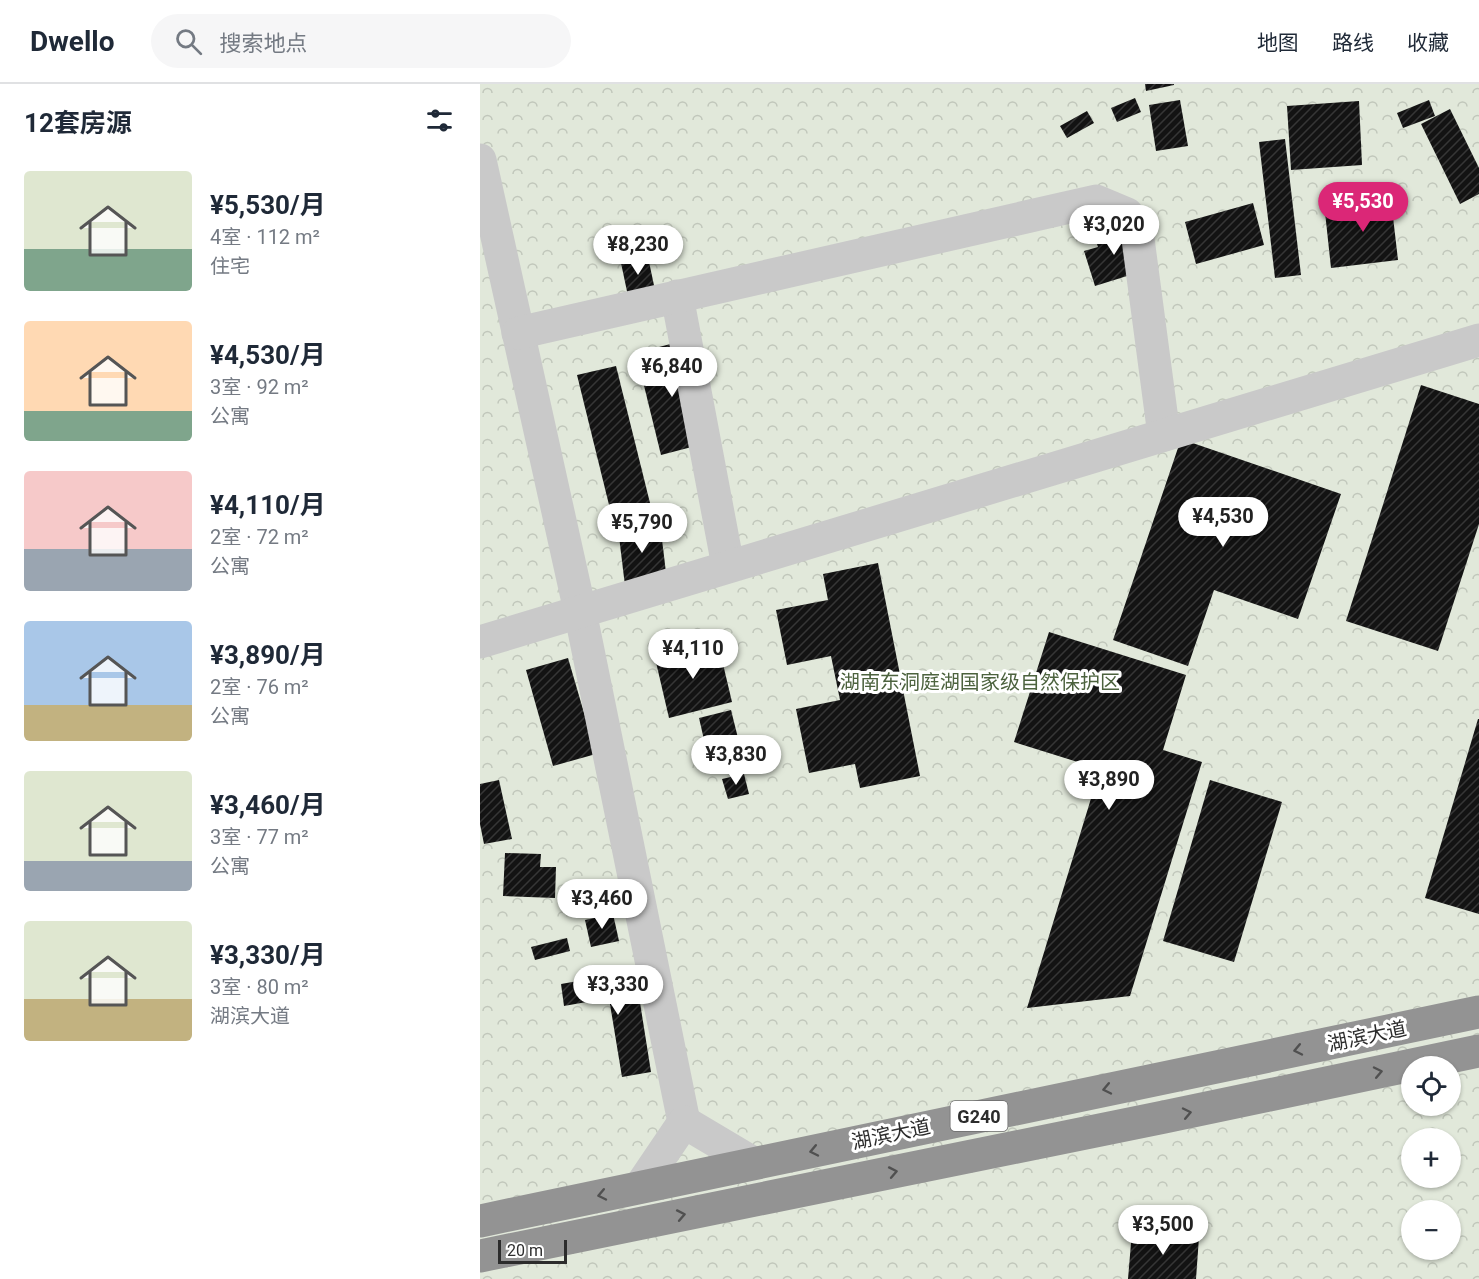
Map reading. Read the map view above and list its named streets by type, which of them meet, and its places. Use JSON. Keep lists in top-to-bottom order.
{
  "streets": {
    "highway": ["湖滨大道", "G240"]
  },
  "parks": ["湖南东洞庭湖国家级自然保护区"],
  "scale_bar": "20 m",
  "page": {
    "header": "Dwello",
    "search": "搜索地点",
    "nav": ["地图", "路线", "收藏"],
    "heading": "12套房源",
    "list": [
      {
        "name": "¥5,530/月",
        "note": "4室 · 112 m² · 住宅"
      },
      {
        "name": "¥4,530/月",
        "note": "3室 · 92 m² · 公寓"
      },
      {
        "name": "¥4,110/月",
        "note": "2室 · 72 m² · 公寓"
      },
      {
        "name": "¥3,890/月",
        "note": "2室 · 76 m² · 公寓"
      },
      {
        "name": "¥3,460/月",
        "note": "3室 · 77 m² · 公寓"
      },
      {
        "name": "¥3,330/月",
        "note": "3室 · 80 m² · 湖滨大道"
      }
    ],
    "price": [
      "¥5,530",
      "¥3,020",
      "¥8,230",
      "¥6,840",
      "¥4,530",
      "¥5,790",
      "¥4,110",
      "¥3,830",
      "¥3,890",
      "¥3,460",
      "¥3,330",
      "¥3,500"
    ],
    "map_buttons": ["+", "−"],
    "scale": "20 m"
  }
}
